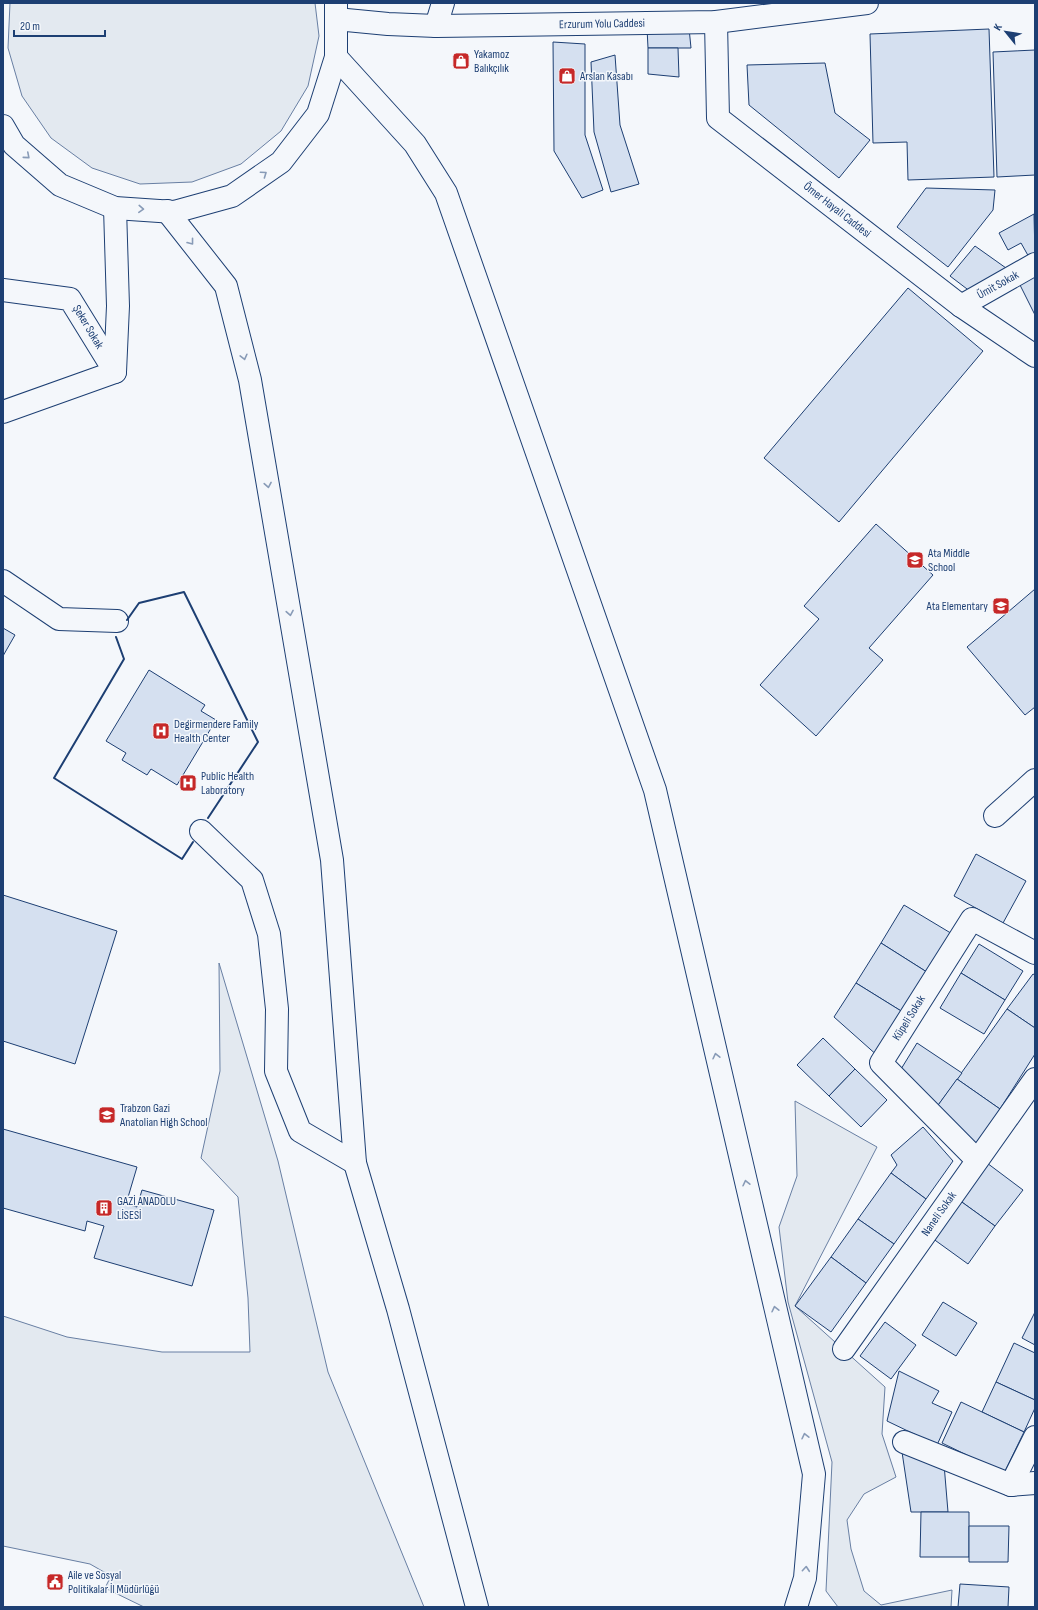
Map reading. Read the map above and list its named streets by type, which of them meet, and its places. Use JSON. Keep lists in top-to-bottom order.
{
  "streets": {
    "main road": [
      "Erzurum Yolu Caddesi",
      "Ömer Hayali Caddesi",
      "Ümit Sokak",
      "Şeker Sokak",
      "Küpeli Sokak",
      "Naneli Sokak"
    ]
  },
  "crossings": [
    ["Erzurum Yolu Caddesi", "Ömer Hayali Caddesi"],
    ["Ömer Hayali Caddesi", "Ümit Sokak"],
    ["Küpeli Sokak", "Naneli Sokak"]
  ],
  "places": {
    "shop": ["Yakamoz Balıkçılık", "Arslan Kasabı"],
    "school or university": ["Ata Middle School", "Ata Elementary", "Trabzon Gazi Anatolian High School"],
    "hospital": ["Degirmendere Family Health Center", "Public Health Laboratory"],
    "building": ["GAZİ ANADOLU LİSESİ"],
    "public building": ["Aile ve Sosyal Politikalar İl Müdürlüğü"]
  },
  "scale_bar": "20 m",
  "north": "top left"
}
